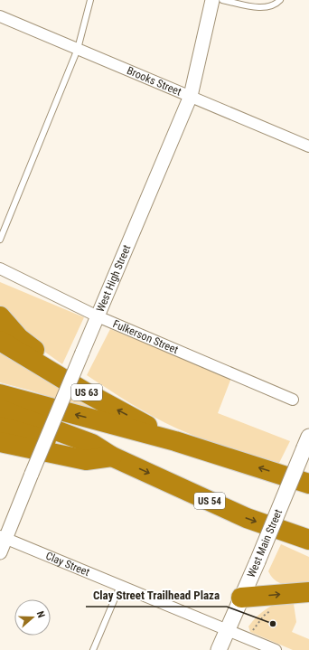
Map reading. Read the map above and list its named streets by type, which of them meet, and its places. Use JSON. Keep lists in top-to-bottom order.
{
  "streets": {
    "highway": ["US 63", "US 54"],
    "main road": ["West Main Street"],
    "street": [
      "Brooks Street",
      "West High Street",
      "Fulkerson Street",
      "Clay Street"
    ]
  },
  "crossings": [
    ["Brooks Street", "West High Street"],
    ["West High Street", "Fulkerson Street"],
    ["West High Street", "Clay Street"],
    ["West Main Street", "Clay Street"]
  ],
  "places": ["Clay Street Trailhead Plaza"],
  "north": "right"
}
